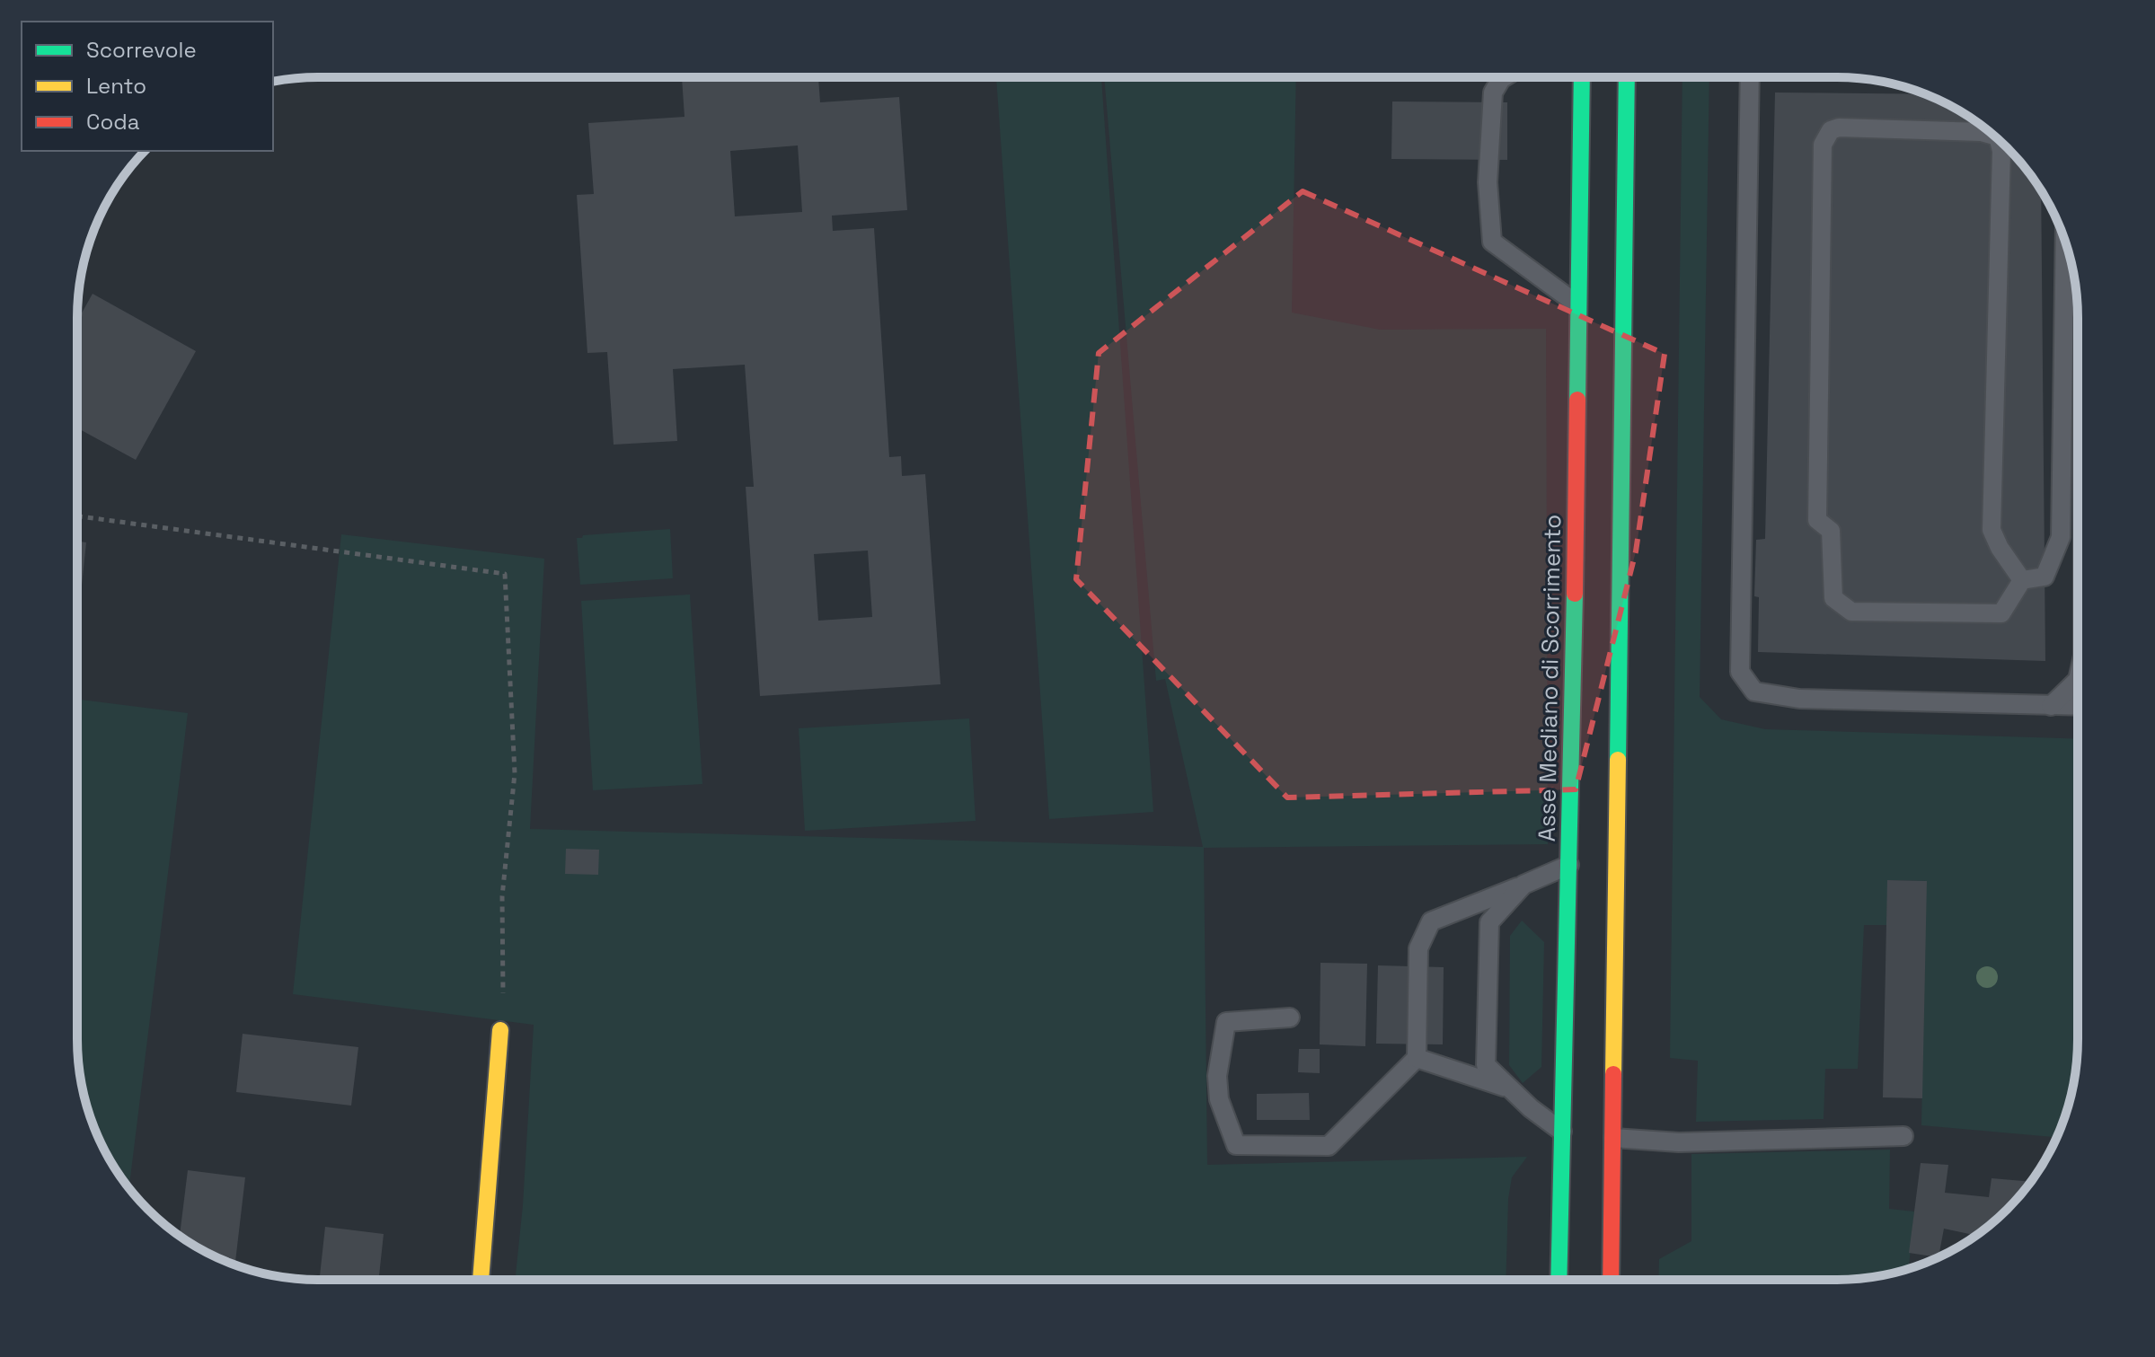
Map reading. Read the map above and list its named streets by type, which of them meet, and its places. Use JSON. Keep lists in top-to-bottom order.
{
  "streets": {
    "main road": ["Asse Mediano di Scorrimento"]
  },
  "legend": ["Scorrevole", "Lento", "Coda"]
}
